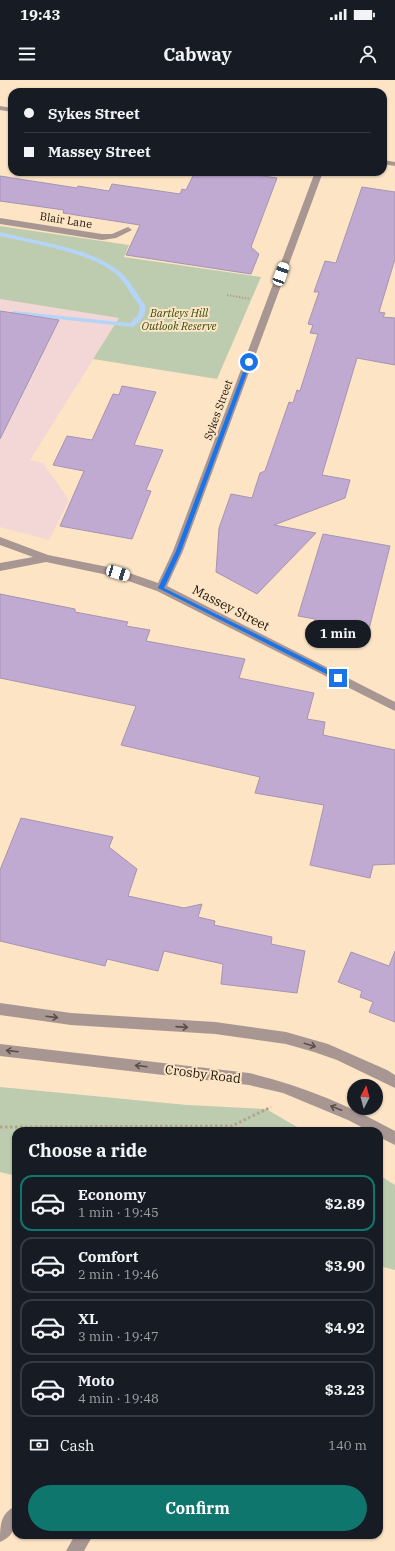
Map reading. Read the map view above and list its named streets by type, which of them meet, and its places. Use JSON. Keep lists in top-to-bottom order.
{
  "streets": {
    "street": [
      "Blair Lane",
      "Sykes Street",
      "Massey Street",
      "Crosby Road"
    ]
  },
  "crossings": [
    ["Sykes Street", "Massey Street"]
  ],
  "parks": ["Bartleys Hill Outlook Reserve"],
  "north": "top",
  "page": {
    "status": "19:43",
    "header": "Cabway",
    "banner": ["Sykes Street", "Massey Street"],
    "bubble": "1 min",
    "heading": "Choose a ride",
    "list": [
      {
        "name": "Economy",
        "note": "1 min · 19:45",
        "value": "$2.89"
      },
      {
        "name": "Comfort",
        "note": "2 min · 19:46",
        "value": "$3.90"
      },
      {
        "name": "XL",
        "note": "3 min · 19:47",
        "value": "$4.92"
      },
      {
        "name": "Moto",
        "note": "4 min · 19:48",
        "value": "$3.23"
      }
    ],
    "pay": ["Cash", "140 m"],
    "buttons": "Confirm"
  }
}
